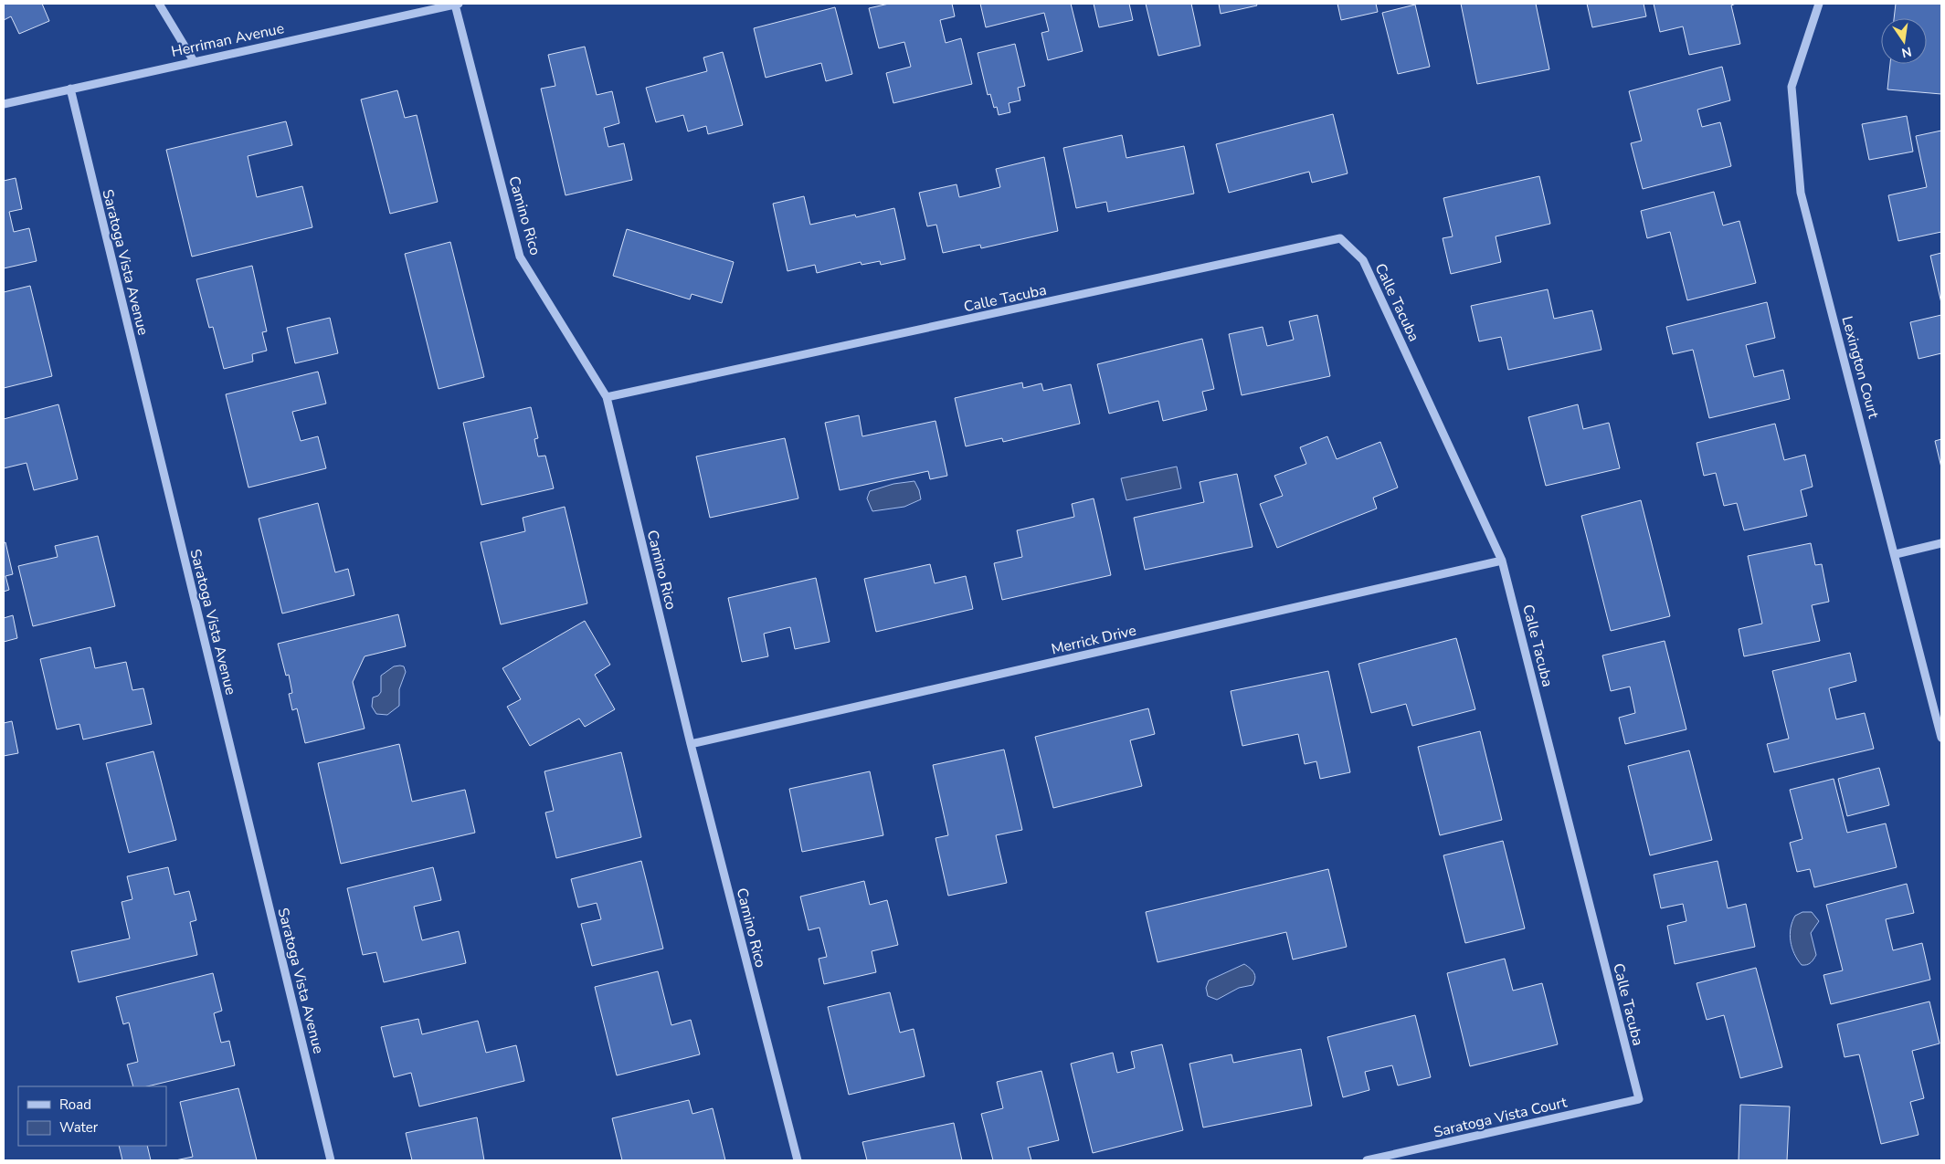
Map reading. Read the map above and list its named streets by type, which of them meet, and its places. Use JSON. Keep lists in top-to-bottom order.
{
  "streets": {
    "street": [
      "Herriman Avenue",
      "Camino Rico",
      "Saratoga Vista Avenue",
      "Calle Tacuba",
      "Lexington Court",
      "Merrick Drive",
      "Saratoga Vista Court"
    ]
  },
  "crossings": [
    ["Herriman Avenue", "Camino Rico"],
    ["Herriman Avenue", "Saratoga Vista Avenue"],
    ["Camino Rico", "Calle Tacuba"],
    ["Camino Rico", "Merrick Drive"],
    ["Calle Tacuba", "Merrick Drive"],
    ["Calle Tacuba", "Saratoga Vista Court"]
  ],
  "legend": ["Road", "Water"],
  "north": "bottom"
}
